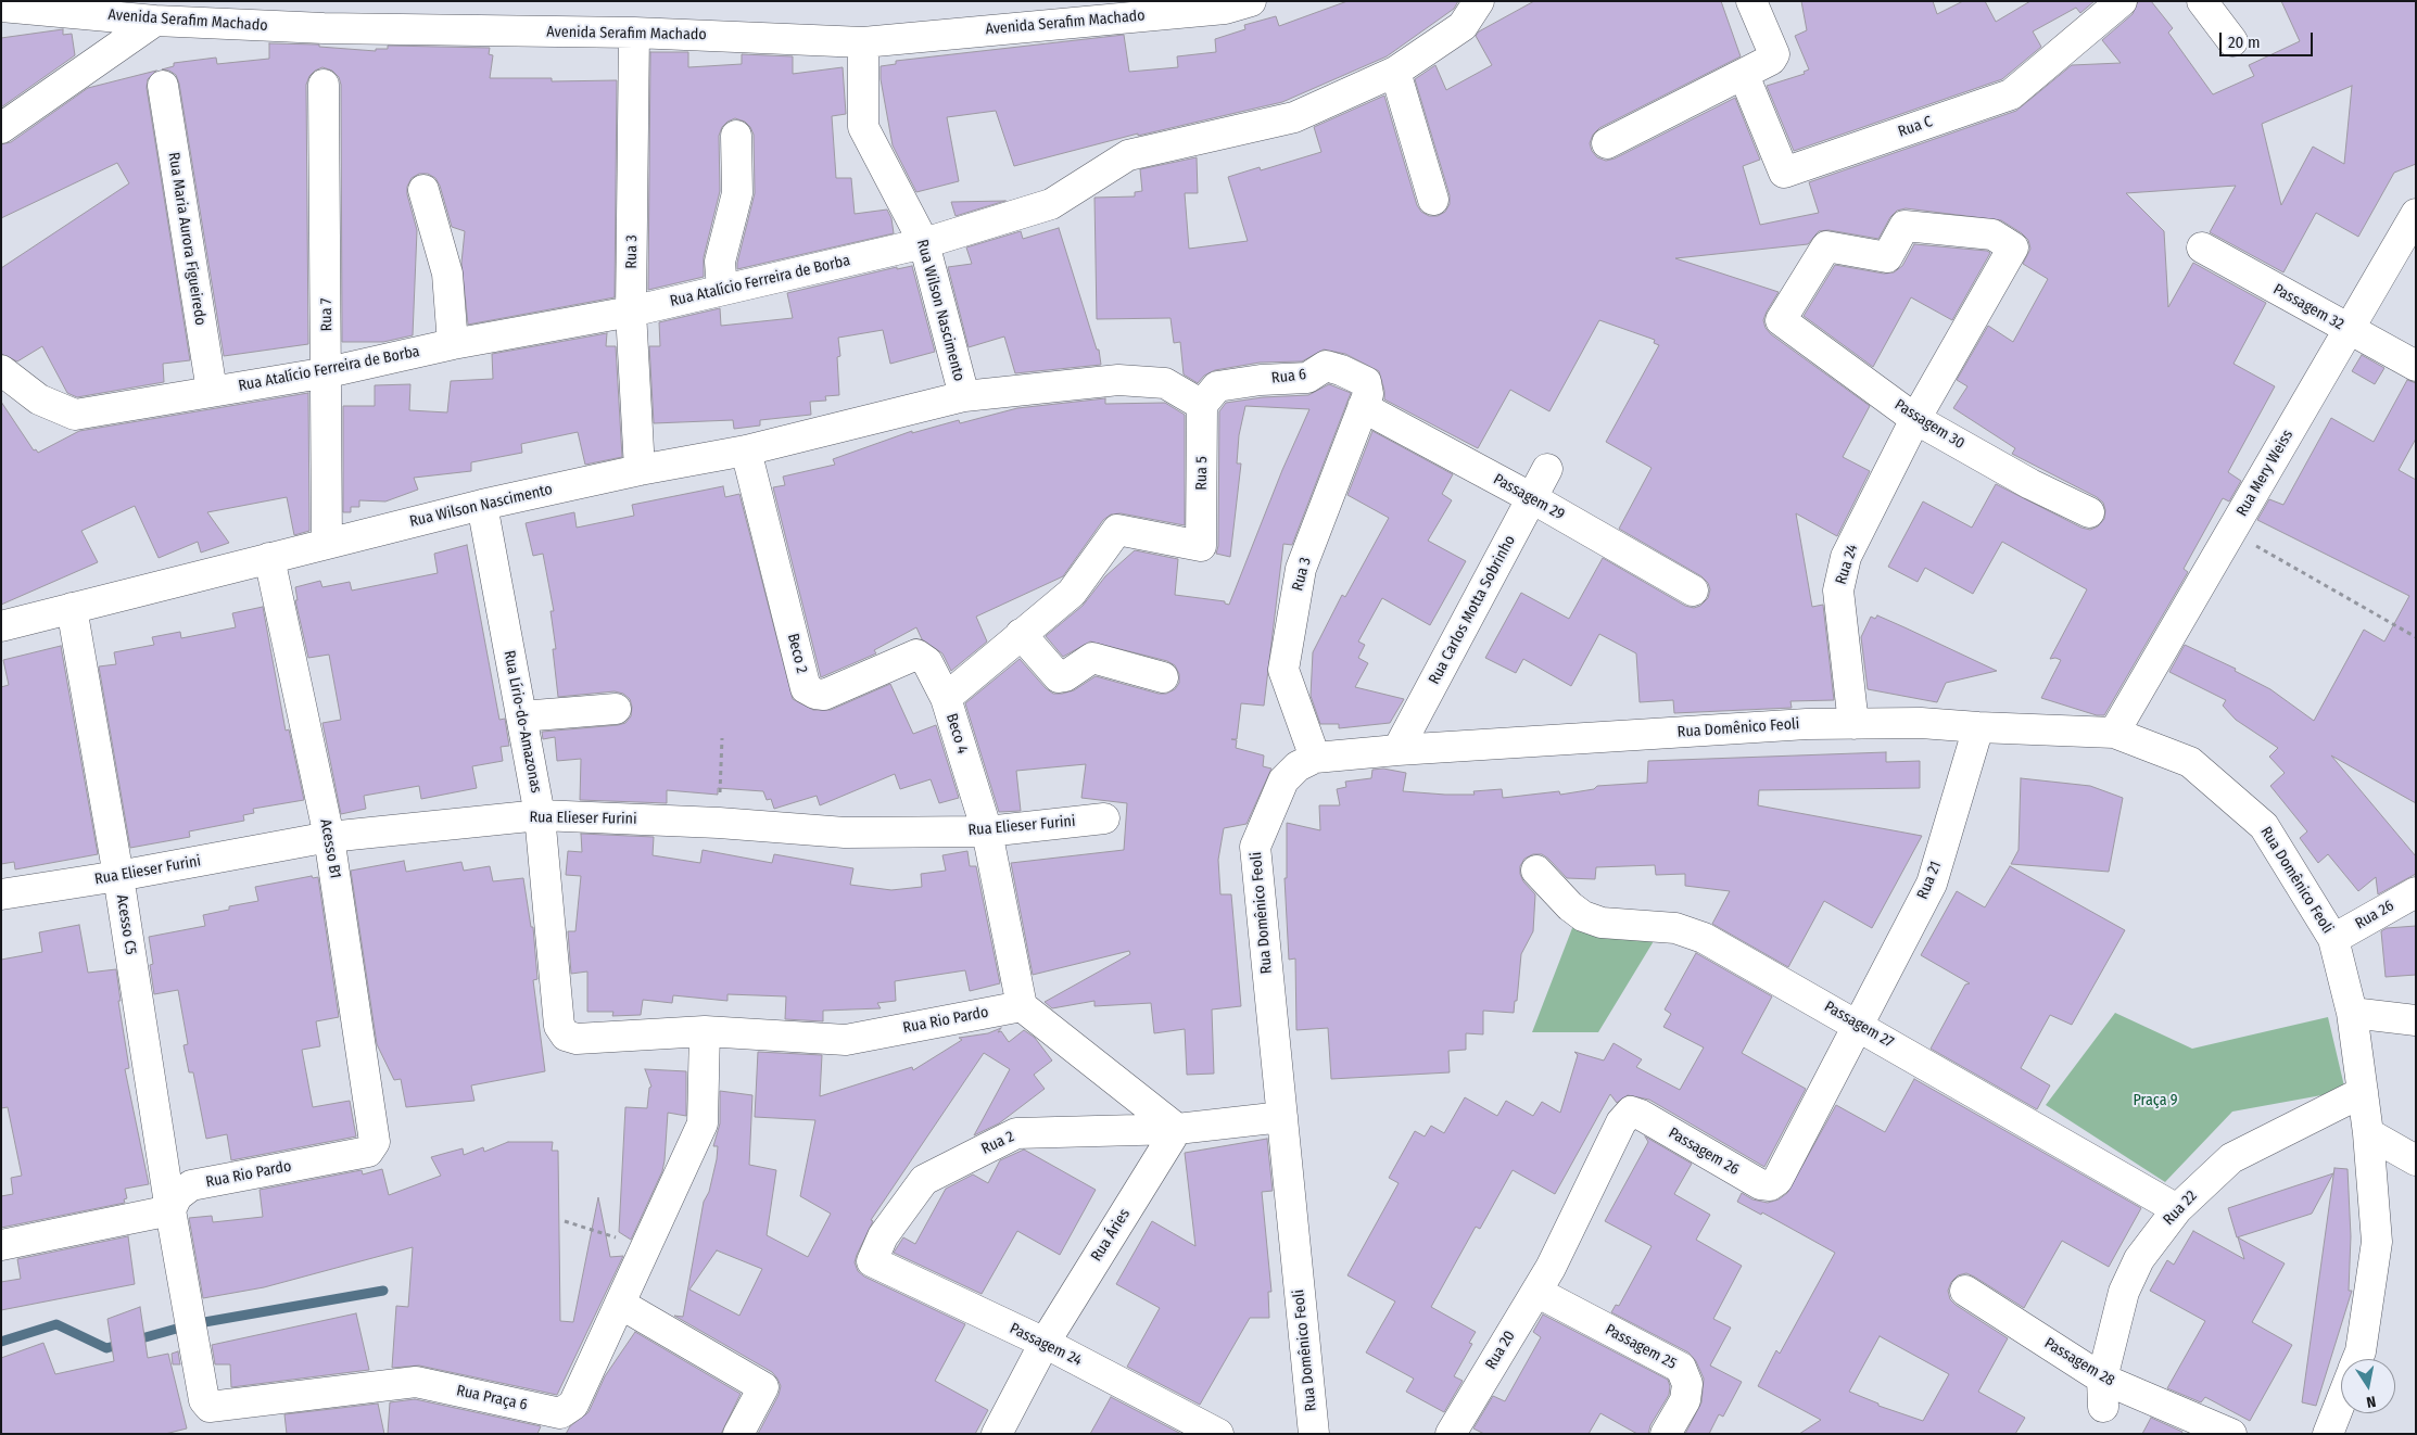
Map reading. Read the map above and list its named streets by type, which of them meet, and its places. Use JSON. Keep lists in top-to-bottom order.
{
  "streets": {
    "street": [
      "Avenida Serafim Machado",
      "Rua C",
      "Rua Maria Aurora Figueiredo",
      "Rua 3",
      "Rua Atalício Ferreira de Borba",
      "Passagem 32",
      "Rua Wilson Nascimento",
      "Rua 7",
      "Rua 6",
      "Passagem 30",
      "Rua 5",
      "Rua Mery Weiss",
      "Passagem 29",
      "Rua 24",
      "Rua Carlos Motta Sobrinho",
      "Beco 2",
      "Rua Lírio-do-Amazonas",
      "Rua Domênico Feoli",
      "Beco 4",
      "Rua Elieser Furini",
      "Acesso B1",
      "Rua 21",
      "Rua 26",
      "Acesso C5",
      "Rua Rio Pardo",
      "Passagem 27",
      "Rua 2",
      "Passagem 26",
      "Rua 22",
      "Rua Áries",
      "Passagem 24",
      "Passagem 25",
      "Rua 20",
      "Passagem 28",
      "Rua Praça 6"
    ]
  },
  "crossings": [
    ["Avenida Serafim Machado", "Rua 3"],
    ["Avenida Serafim Machado", "Rua Wilson Nascimento"],
    ["Rua Maria Aurora Figueiredo", "Rua Atalício Ferreira de Borba"],
    ["Rua 3", "Rua Atalício Ferreira de Borba"],
    ["Rua 3", "Rua Wilson Nascimento"],
    ["Rua 3", "Rua 6"],
    ["Rua 3", "Passagem 29"],
    ["Rua 3", "Rua Domênico Feoli"],
    ["Rua Atalício Ferreira de Borba", "Rua Wilson Nascimento"],
    ["Rua Atalício Ferreira de Borba", "Rua 7"],
    ["Passagem 32", "Rua Mery Weiss"],
    ["Rua Wilson Nascimento", "Rua 7"],
    ["Rua Wilson Nascimento", "Rua 6"],
    ["Rua Wilson Nascimento", "Rua 5"],
    ["Rua Wilson Nascimento", "Beco 2"],
    ["Rua Wilson Nascimento", "Rua Lírio-do-Amazonas"],
    ["Rua Wilson Nascimento", "Acesso B1"],
    ["Rua Wilson Nascimento", "Acesso C5"],
    ["Rua 6", "Rua 5"],
    ["Rua 6", "Passagem 29"],
    ["Passagem 30", "Rua 24"],
    ["Rua 5", "Beco 4"],
    ["Rua Mery Weiss", "Rua Domênico Feoli"],
    ["Passagem 29", "Rua Carlos Motta Sobrinho"],
    ["Rua 24", "Rua Domênico Feoli"],
    ["Rua Carlos Motta Sobrinho", "Rua Domênico Feoli"],
    ["Beco 2", "Beco 4"],
    ["Rua Lírio-do-Amazonas", "Rua Elieser Furini"],
    ["Rua Lírio-do-Amazonas", "Rua Rio Pardo"],
    ["Rua Domênico Feoli", "Rua 21"],
    ["Rua Domênico Feoli", "Rua 26"],
    ["Rua Domênico Feoli", "Rua 22"],
    ["Beco 4", "Rua Elieser Furini"],
    ["Beco 4", "Rua Rio Pardo"],
    ["Rua Elieser Furini", "Acesso B1"],
    ["Rua Elieser Furini", "Acesso C5"],
    ["Acesso B1", "Rua Rio Pardo"],
    ["Rua 21", "Passagem 27"],
    ["Rua 21", "Passagem 26"],
    ["Acesso C5", "Rua Rio Pardo"],
    ["Acesso C5", "Rua Praça 6"],
    ["Rua Rio Pardo", "Rua Praça 6"],
    ["Passagem 27", "Passagem 26"],
    ["Passagem 27", "Rua 22"],
    ["Rua 2", "Rua Áries"],
    ["Rua 2", "Passagem 24"],
    ["Passagem 26", "Passagem 25"],
    ["Passagem 26", "Rua 20"],
    ["Rua 22", "Passagem 28"],
    ["Rua Áries", "Passagem 24"],
    ["Passagem 25", "Rua 20"]
  ],
  "parks": ["Praça 9"],
  "scale_bar": "20 m",
  "north": "bottom"
}
